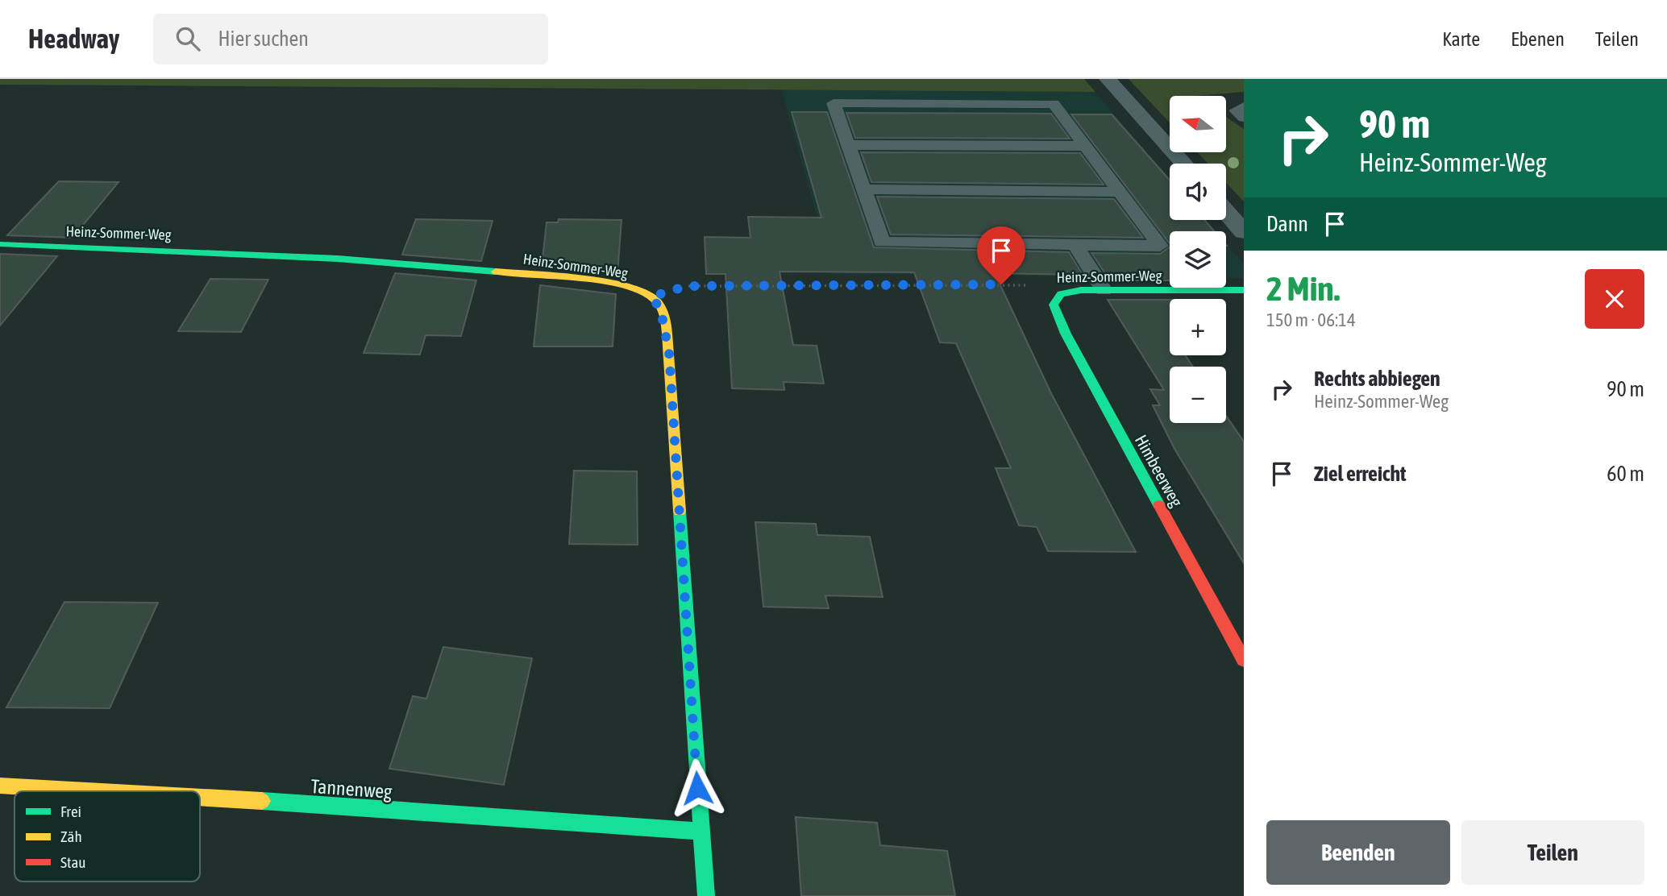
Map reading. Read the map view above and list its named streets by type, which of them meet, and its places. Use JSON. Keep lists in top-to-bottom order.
{
  "streets": {
    "street": ["Heinz-Sommer-Weg", "Himbeerweg", "Tannenweg"]
  },
  "crossings": [
    ["Heinz-Sommer-Weg", "Himbeerweg"]
  ],
  "legend": ["Frei", "Zäh", "Stau"],
  "north": "left",
  "page": {
    "header": "Headway",
    "search": "Hier suchen",
    "nav": ["Karte", "Ebenen", "Teilen"],
    "turn": ["90 m", "Heinz-Sommer-Weg"],
    "map_buttons": ["+", "−"],
    "then": "Dann",
    "heading": ["2 Min.", "150 m · 06:14"],
    "list": [
      {
        "name": "Rechts abbiegen",
        "note": "Heinz-Sommer-Weg",
        "value": "90 m"
      },
      {
        "name": "Ziel erreicht",
        "value": "60 m"
      }
    ],
    "buttons": ["Beenden", "Teilen"]
  }
}
